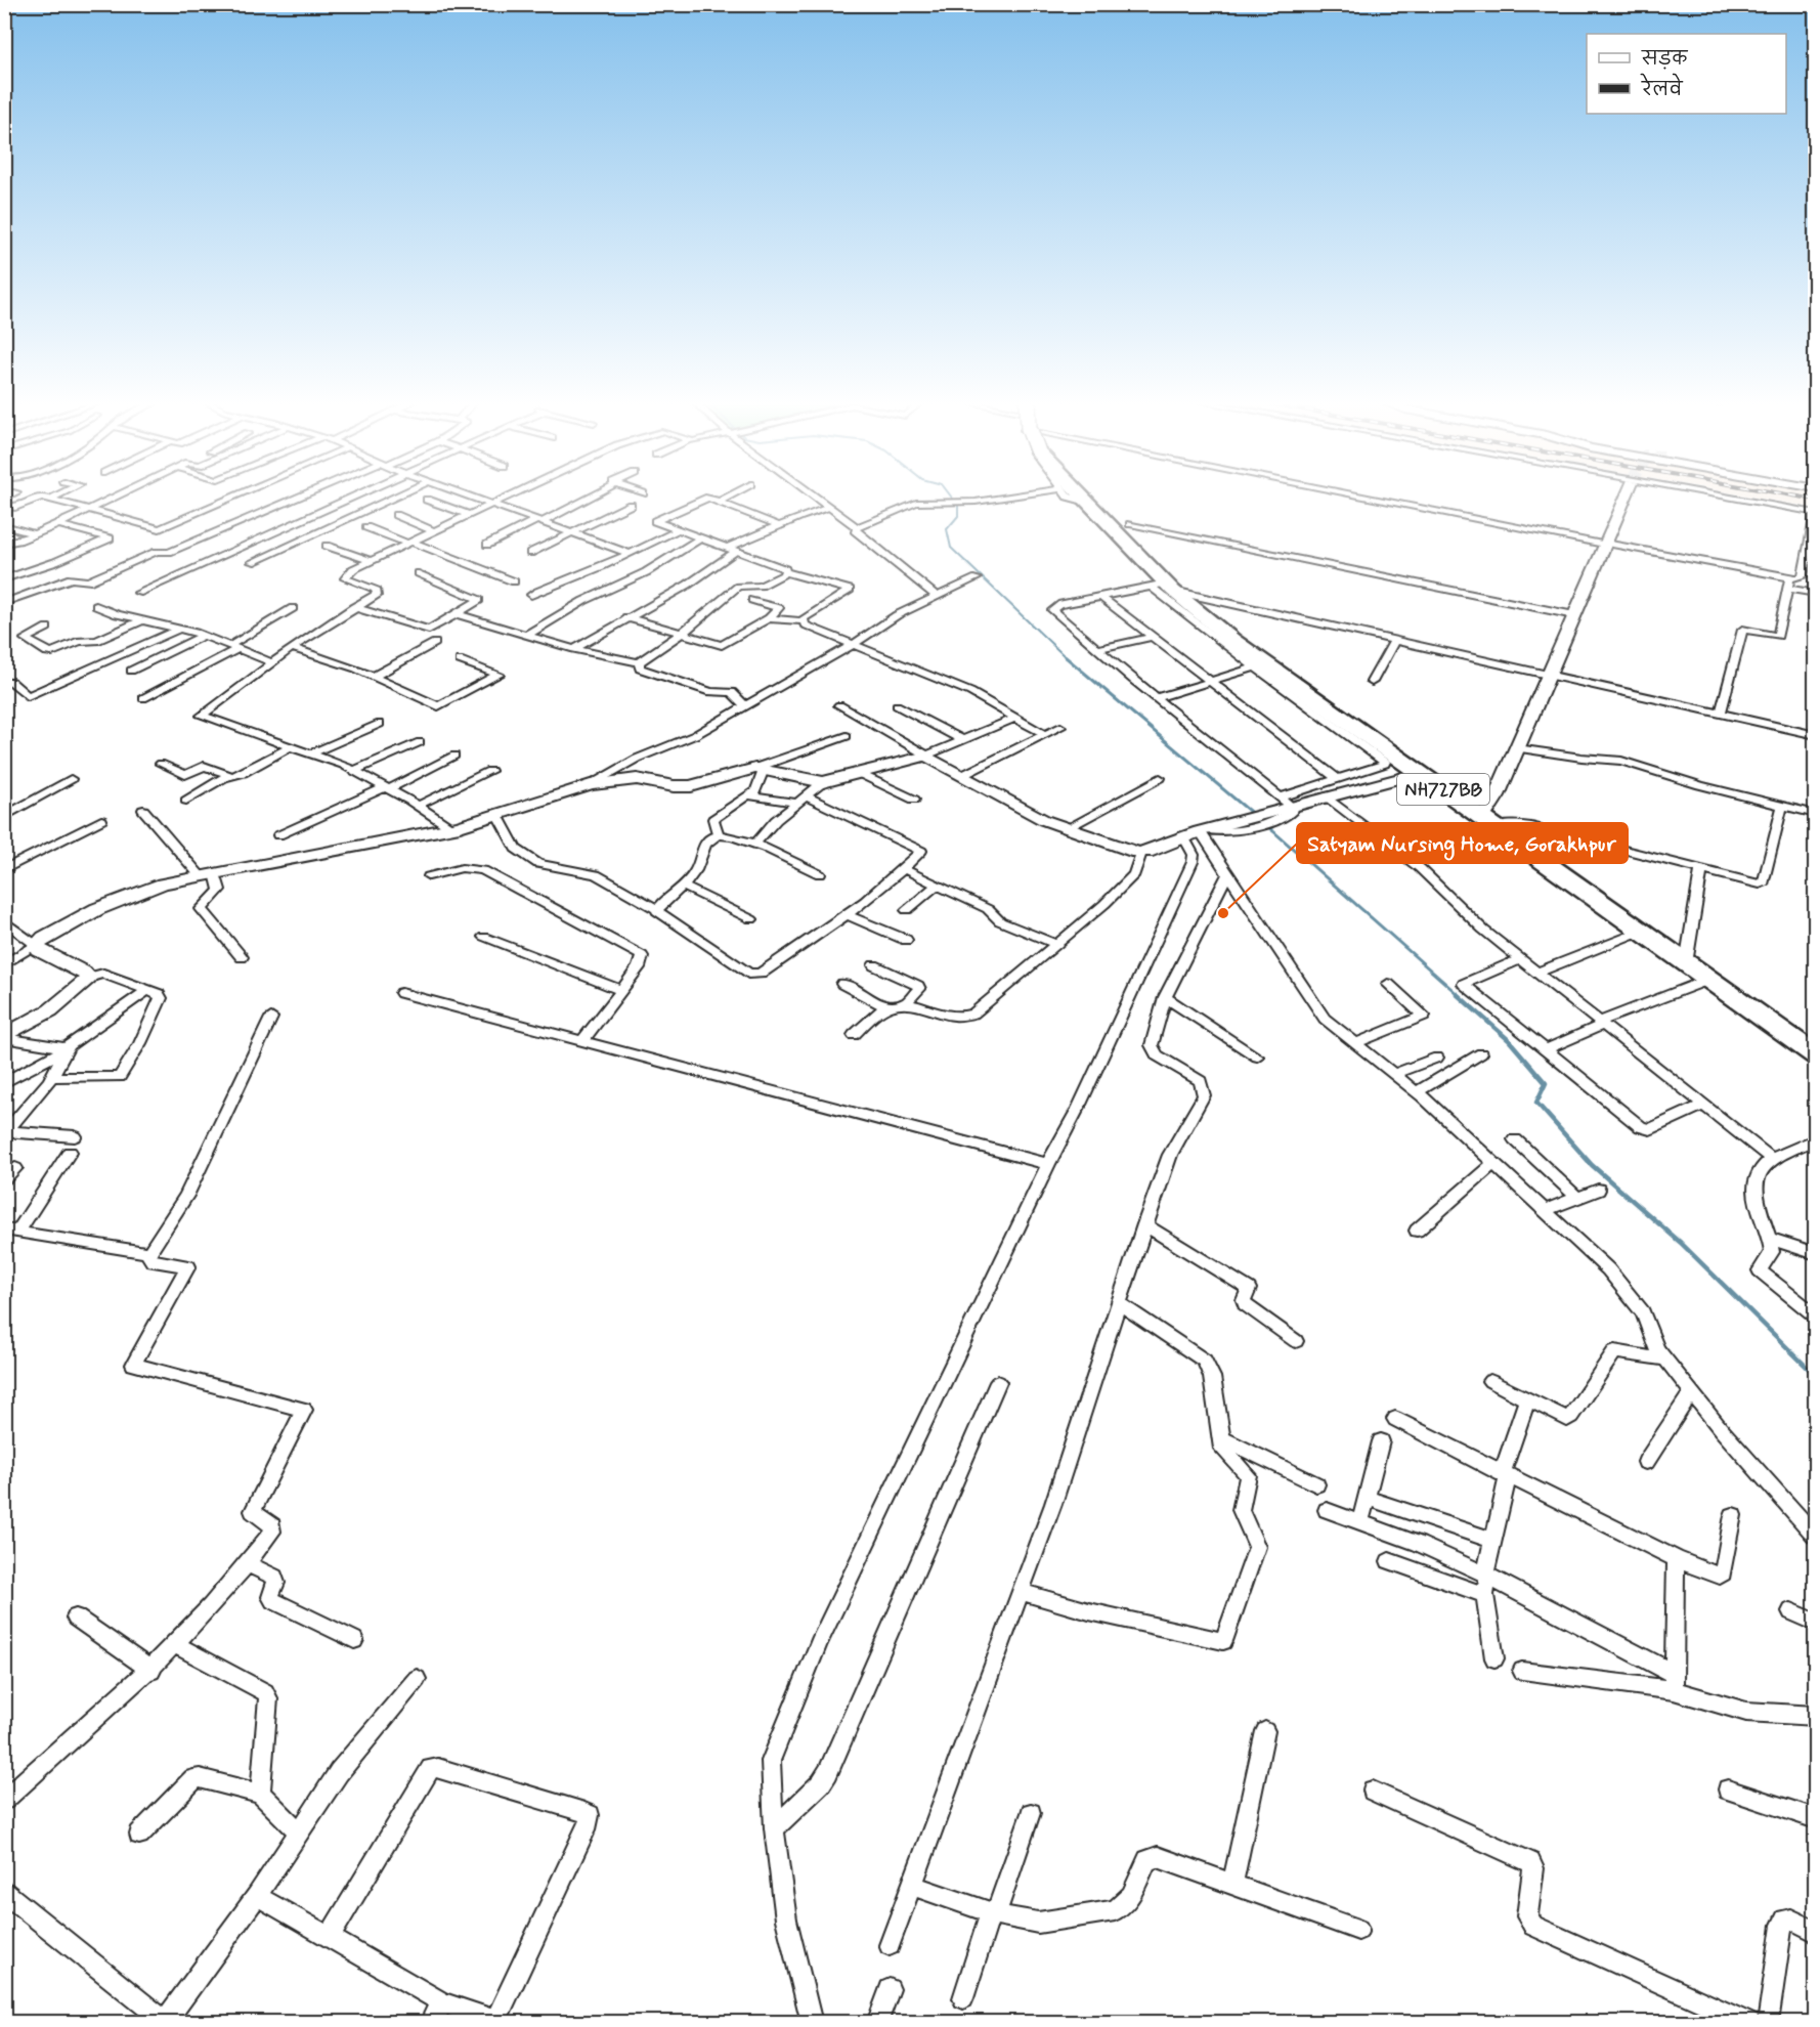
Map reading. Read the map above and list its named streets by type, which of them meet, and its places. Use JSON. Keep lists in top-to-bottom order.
{
  "streets": {
    "highway": ["NH727BB"]
  },
  "places": ["Satyam Nursing Home, Gorakhpur"],
  "legend": ["सड़क", "रेलवे"]
}
